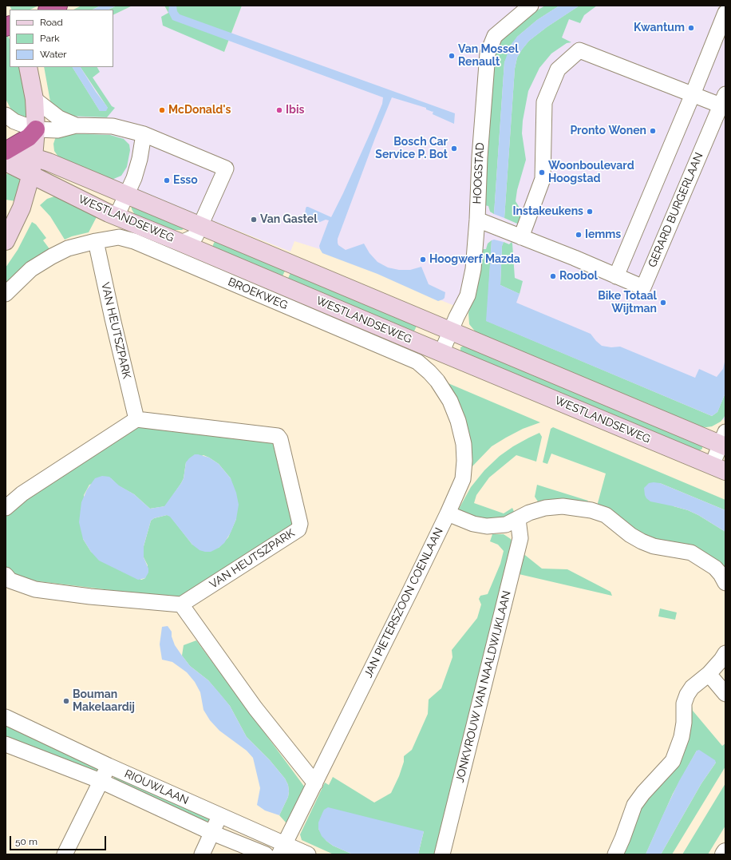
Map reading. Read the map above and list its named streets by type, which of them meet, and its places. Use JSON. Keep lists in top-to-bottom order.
{
  "streets": {
    "main road": ["WESTLANDSEWEG"],
    "street": [
      "HOOGSTAD",
      "GERARD BURGERLAAN",
      "BROEKWEG",
      "VAN HEUTSZPARK",
      "JAN PIETERSZOON COENLAAN",
      "JONKVROUW VAN NAALDWIJKLAAN",
      "RIOUWLAAN"
    ]
  },
  "crossings": [
    ["HOOGSTAD", "GERARD BURGERLAAN"],
    ["HOOGSTAD", "WESTLANDSEWEG"],
    ["BROEKWEG", "VAN HEUTSZPARK"],
    ["BROEKWEG", "JAN PIETERSZOON COENLAAN"],
    ["JAN PIETERSZOON COENLAAN", "RIOUWLAAN"]
  ],
  "places": [
    "Kwantum",
    "Van Mossel Renault",
    "McDonald's",
    "Ibis",
    "Pronto Wonen",
    "Bosch Car Service P. Bot",
    "Woonboulevard Hoogstad",
    "Esso",
    "Instakeukens",
    "Van Gastel",
    "Iemms",
    "Hoogwerf Mazda",
    "Roobol",
    "Bike Totaal Wijtman",
    "Bouman Makelaardij"
  ],
  "legend": ["Road", "Park", "Water"],
  "scale_bar": "50 m"
}
